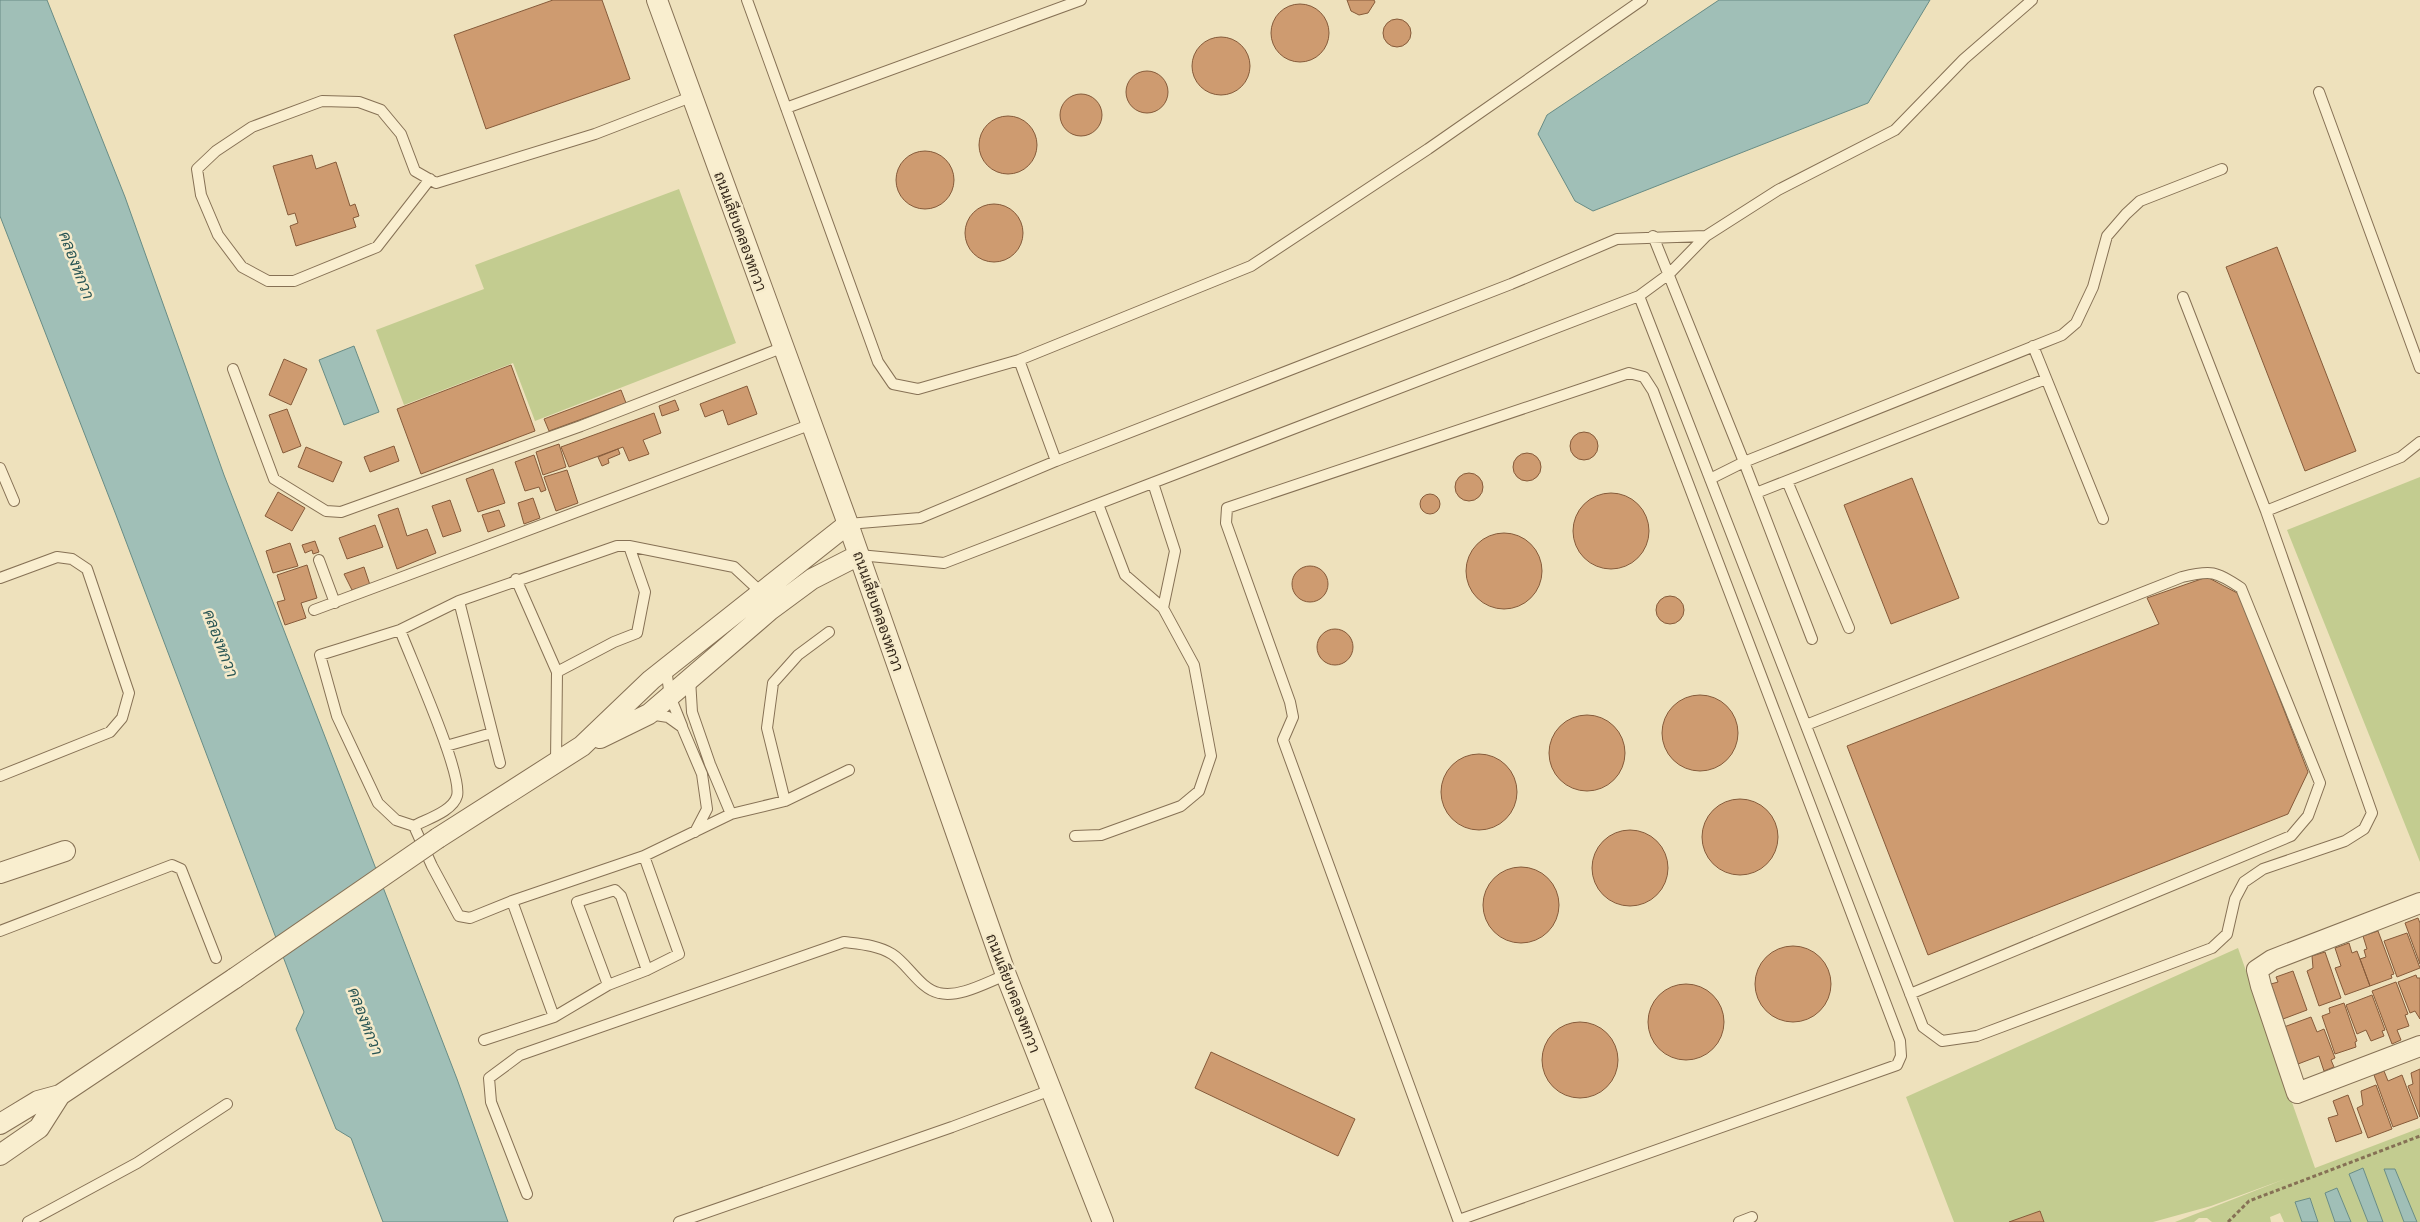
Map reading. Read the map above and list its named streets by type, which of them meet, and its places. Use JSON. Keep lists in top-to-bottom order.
{
  "streets": {
    "street": ["ถนนเลียบคลองหกวา"]
  },
  "water": ["คลองหกวา"]
}
